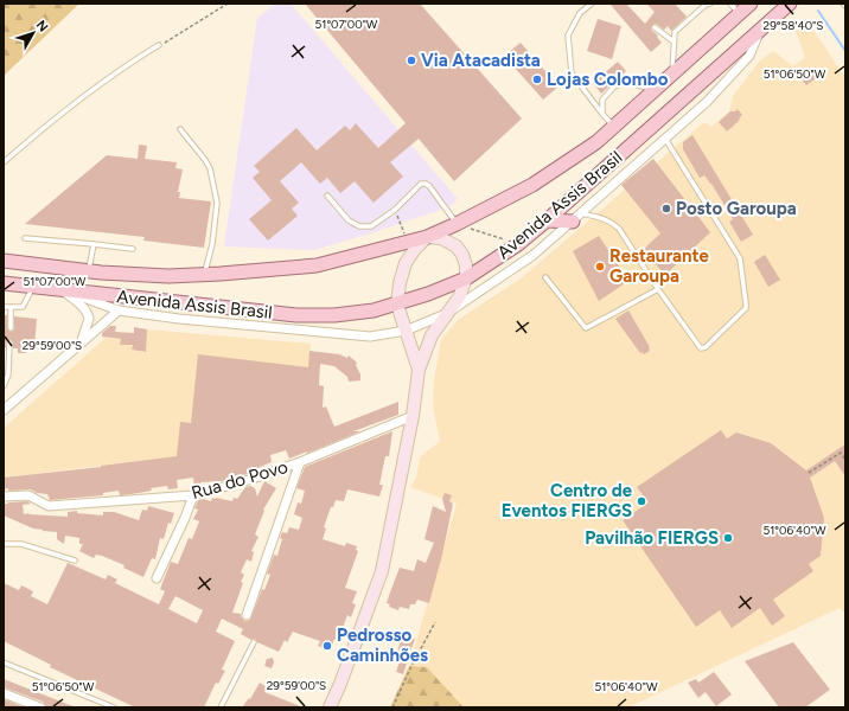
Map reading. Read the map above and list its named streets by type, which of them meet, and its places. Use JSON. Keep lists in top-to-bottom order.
{
  "streets": {
    "main road": ["Avenida Assis Brasil"],
    "street": ["Rua do Povo"]
  },
  "places": [
    "Via Atacadista",
    "Lojas Colombo",
    "Posto Garoupa",
    "Restaurante Garoupa",
    "Centro de Eventos FIERGS",
    "Pavilhão FIERGS",
    "Pedrosso Caminhões"
  ],
  "north": "top right",
  "coordinates": [
    "51°07'00\"W",
    "29°58'40\"S",
    "51°06'50\"W",
    "29°59'00\"S",
    "51°06'40\"W"
  ]
}
